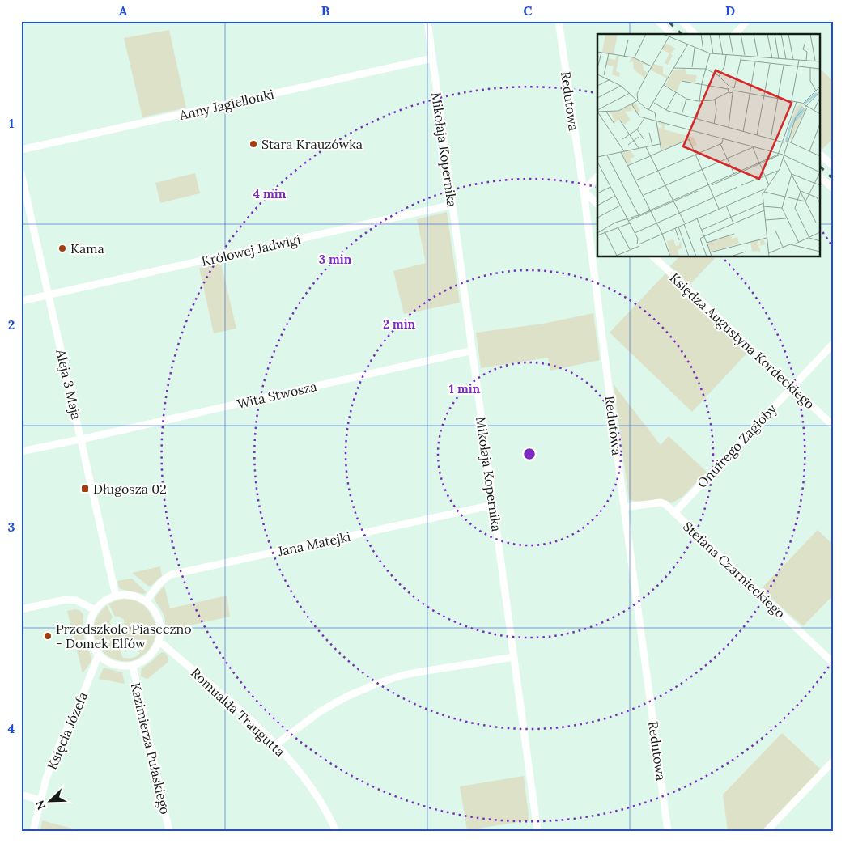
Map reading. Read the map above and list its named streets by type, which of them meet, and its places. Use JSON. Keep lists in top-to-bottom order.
{
  "streets": {
    "street": [
      "Redutowa",
      "Anny Jagiellonki",
      "Mikołaja Kopernika",
      "Królowej Jadwigi",
      "Księdza Augustyna Kordeckiego",
      "Aleja 3 Maja",
      "Wita Stwosza",
      "Onufrego Zagłoby",
      "Jana Matejki",
      "Stefana Czarnieckiego",
      "Romualda Traugutta",
      "Księcia Józefa",
      "Kazimierza Pułaskiego"
    ]
  },
  "crossings": [
    ["Redutowa", "Stefana Czarnieckiego"],
    ["Anny Jagiellonki", "Mikołaja Kopernika"],
    ["Mikołaja Kopernika", "Królowej Jadwigi"],
    ["Mikołaja Kopernika", "Wita Stwosza"],
    ["Mikołaja Kopernika", "Jana Matejki"],
    ["Królowej Jadwigi", "Aleja 3 Maja"],
    ["Księdza Augustyna Kordeckiego", "Onufrego Zagłoby"],
    ["Aleja 3 Maja", "Wita Stwosza"],
    ["Aleja 3 Maja", "Jana Matejki"],
    ["Aleja 3 Maja", "Romualda Traugutta"],
    ["Aleja 3 Maja", "Księcia Józefa"],
    ["Aleja 3 Maja", "Kazimierza Pułaskiego"],
    ["Onufrego Zagłoby", "Stefana Czarnieckiego"],
    ["Jana Matejki", "Romualda Traugutta"],
    ["Jana Matejki", "Księcia Józefa"],
    ["Jana Matejki", "Kazimierza Pułaskiego"],
    ["Romualda Traugutta", "Księcia Józefa"],
    ["Romualda Traugutta", "Kazimierza Pułaskiego"],
    ["Księcia Józefa", "Kazimierza Pułaskiego"]
  ],
  "places": {
    "other": ["Stara Krauzówka", "Kama", "Przedszkole Piaseczno - Domek Elfów"],
    "transit": ["Długosza 02"]
  },
  "north": "bottom left",
  "grid": {
    "columns": [
      "A",
      "B",
      "C",
      "D"
    ],
    "rows": [
      "1",
      "2",
      "3",
      "4"
    ]
  },
  "rings": [
    "4 min",
    "3 min",
    "2 min",
    "1 min"
  ]
}
